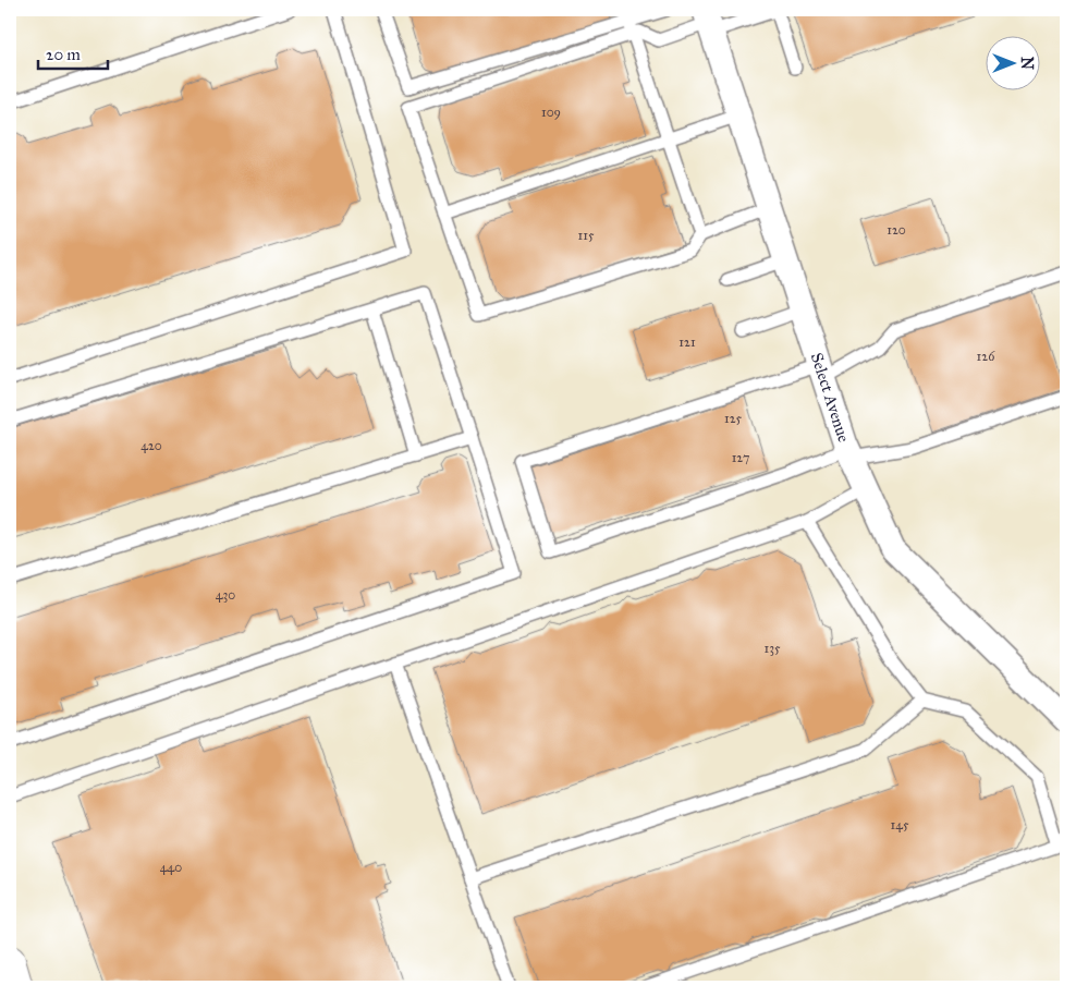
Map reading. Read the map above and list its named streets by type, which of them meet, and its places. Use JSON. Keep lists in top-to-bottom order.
{
  "streets": {
    "street": ["Select Avenue"]
  },
  "house_numbers": [
    "109",
    "120",
    "115",
    "121",
    "126",
    "125",
    "420",
    "127",
    "430",
    "135",
    "145",
    "440"
  ],
  "scale_bar": "20 m",
  "north": "right"
}
